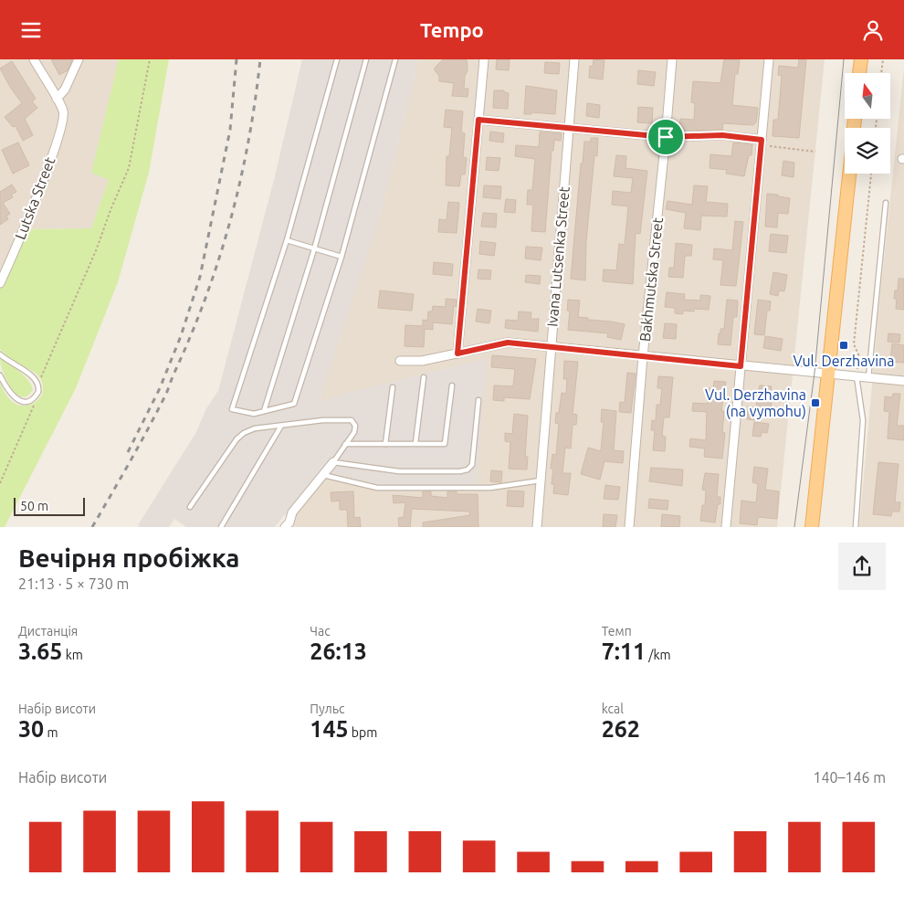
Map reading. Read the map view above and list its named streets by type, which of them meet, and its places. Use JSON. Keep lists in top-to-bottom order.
{
  "streets": {
    "street": ["Lutska Street", "Ivana Lutsenka Street", "Bakhmutska Street"]
  },
  "places": {
    "transit": ["Vul. Derzhavina", "Vul. Derzhavina (na vymohu)"]
  },
  "scale_bar": "50 m",
  "north": "top",
  "page": {
    "header": "Tempo",
    "scale": "50 m",
    "heading": ["Вечірня пробіжка", "21:13 · 5 × 730 m"],
    "stats": [
      ["Дистанція", "3.65 km"],
      ["Час", "26:13"],
      ["Темп", "7:11 /km"],
      ["Набір висоти", "30 m"],
      ["Пульс", "145 bpm"],
      ["kcal", "262"]
    ],
    "chart": ["Набір висоти", "140–146 m"]
  }
}
